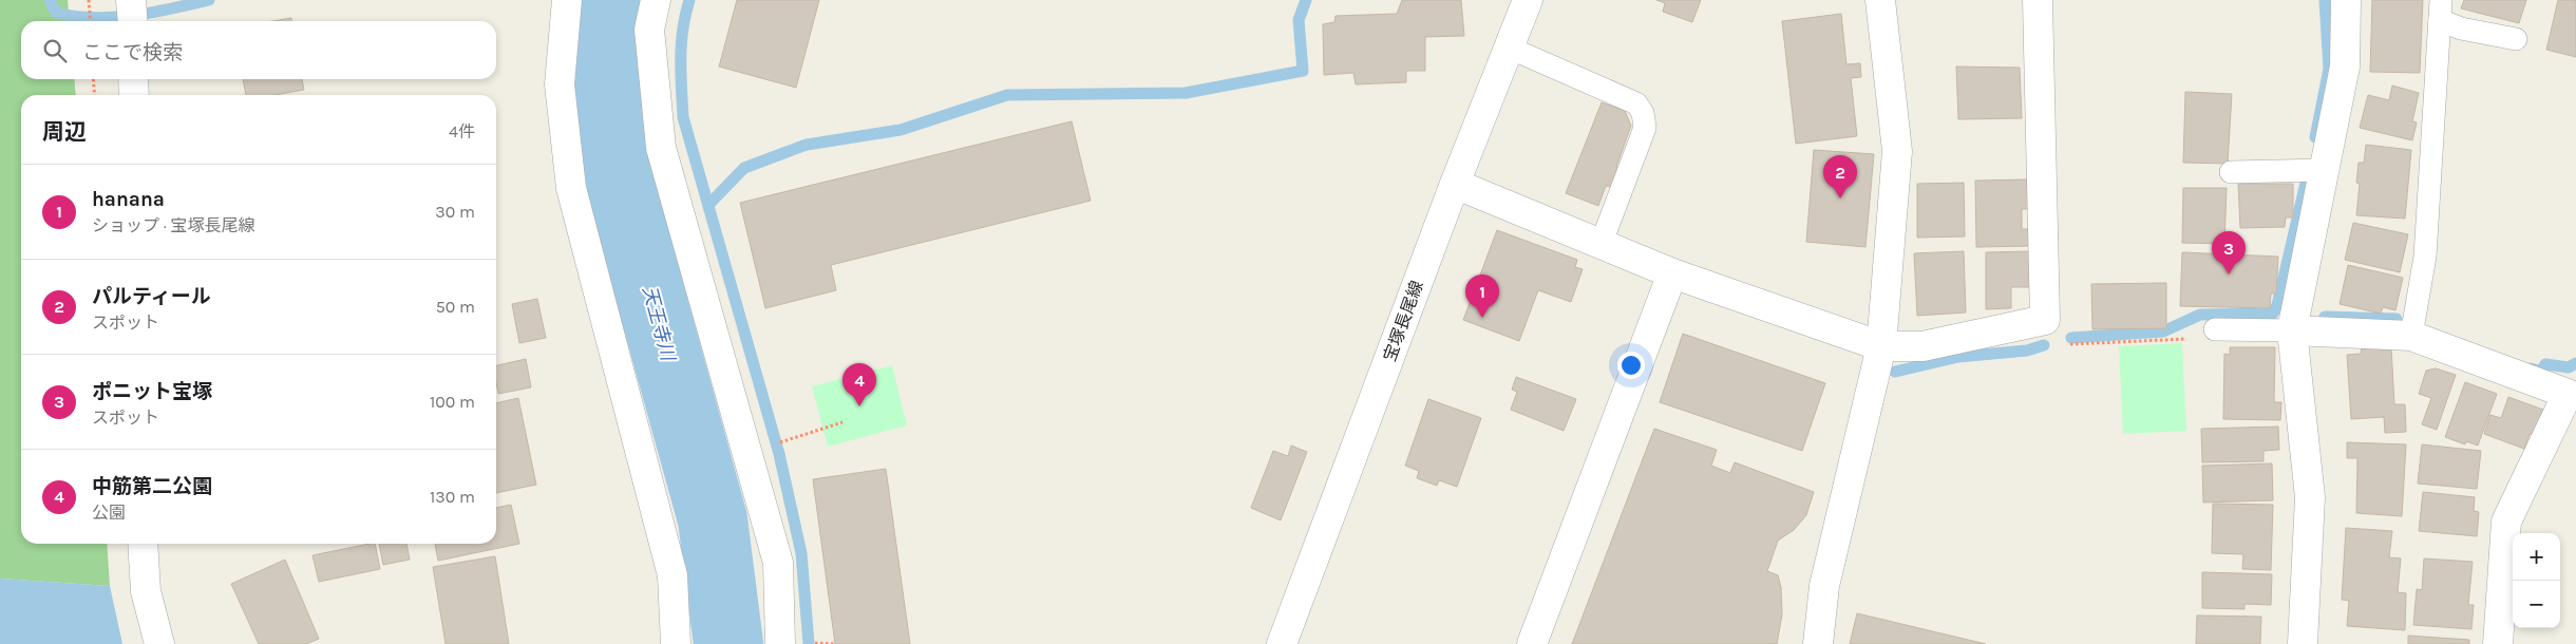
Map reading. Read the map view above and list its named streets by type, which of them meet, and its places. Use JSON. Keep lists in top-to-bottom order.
{
  "streets": {
    "street": ["宝塚長尾線"]
  },
  "water": ["天王寺川"],
  "page": {
    "search": "ここで検索",
    "heading": ["周辺", "4件"],
    "pins": [
      "2",
      "3",
      "1",
      "4"
    ],
    "list": [
      {
        "mark": "1",
        "name": "hanana",
        "note": "ショップ · 宝塚長尾線",
        "value": "30 m"
      },
      {
        "mark": "2",
        "name": "パルティール",
        "note": "スポット",
        "value": "50 m"
      },
      {
        "mark": "3",
        "name": "ポニット宝塚",
        "note": "スポット",
        "value": "100 m"
      },
      {
        "mark": "4",
        "name": "中筋第二公園",
        "note": "公園",
        "value": "130 m"
      }
    ],
    "map_buttons": ["+", "−"]
  }
}
